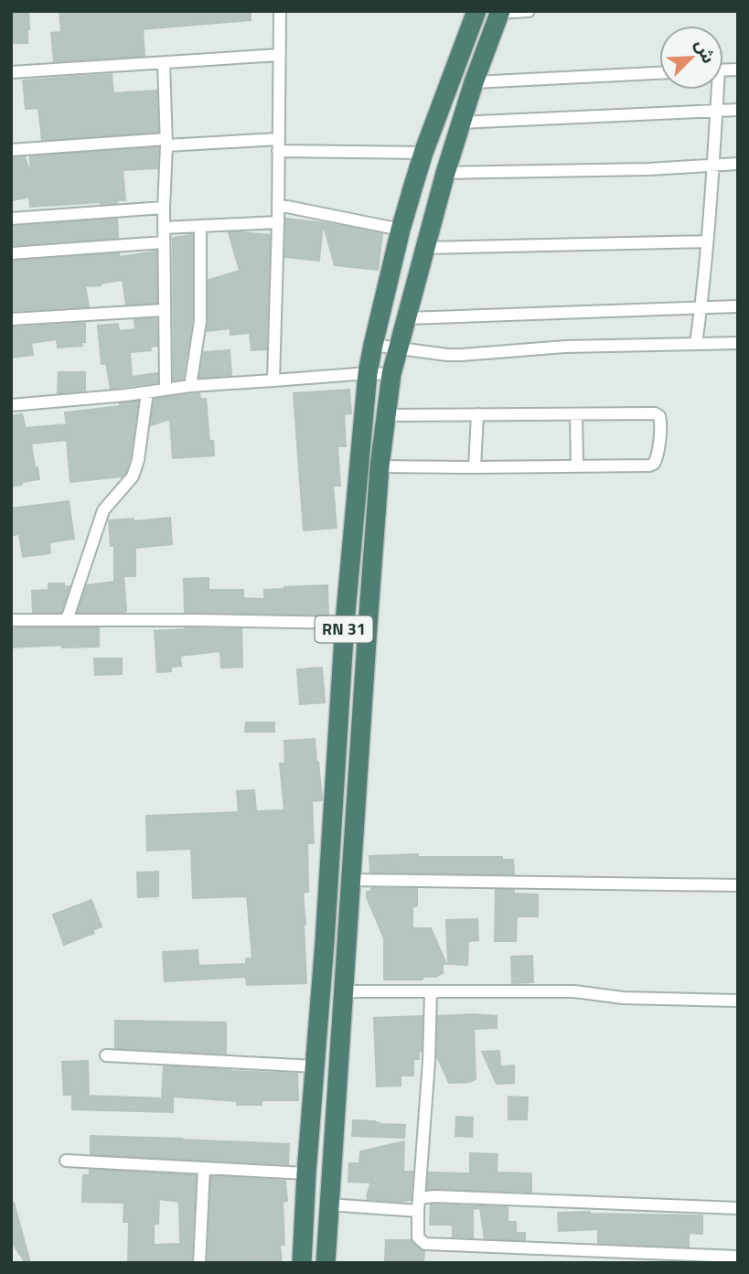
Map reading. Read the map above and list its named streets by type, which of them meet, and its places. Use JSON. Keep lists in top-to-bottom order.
{
  "streets": {
    "highway": ["RN 31"]
  },
  "north": "top right"
}
